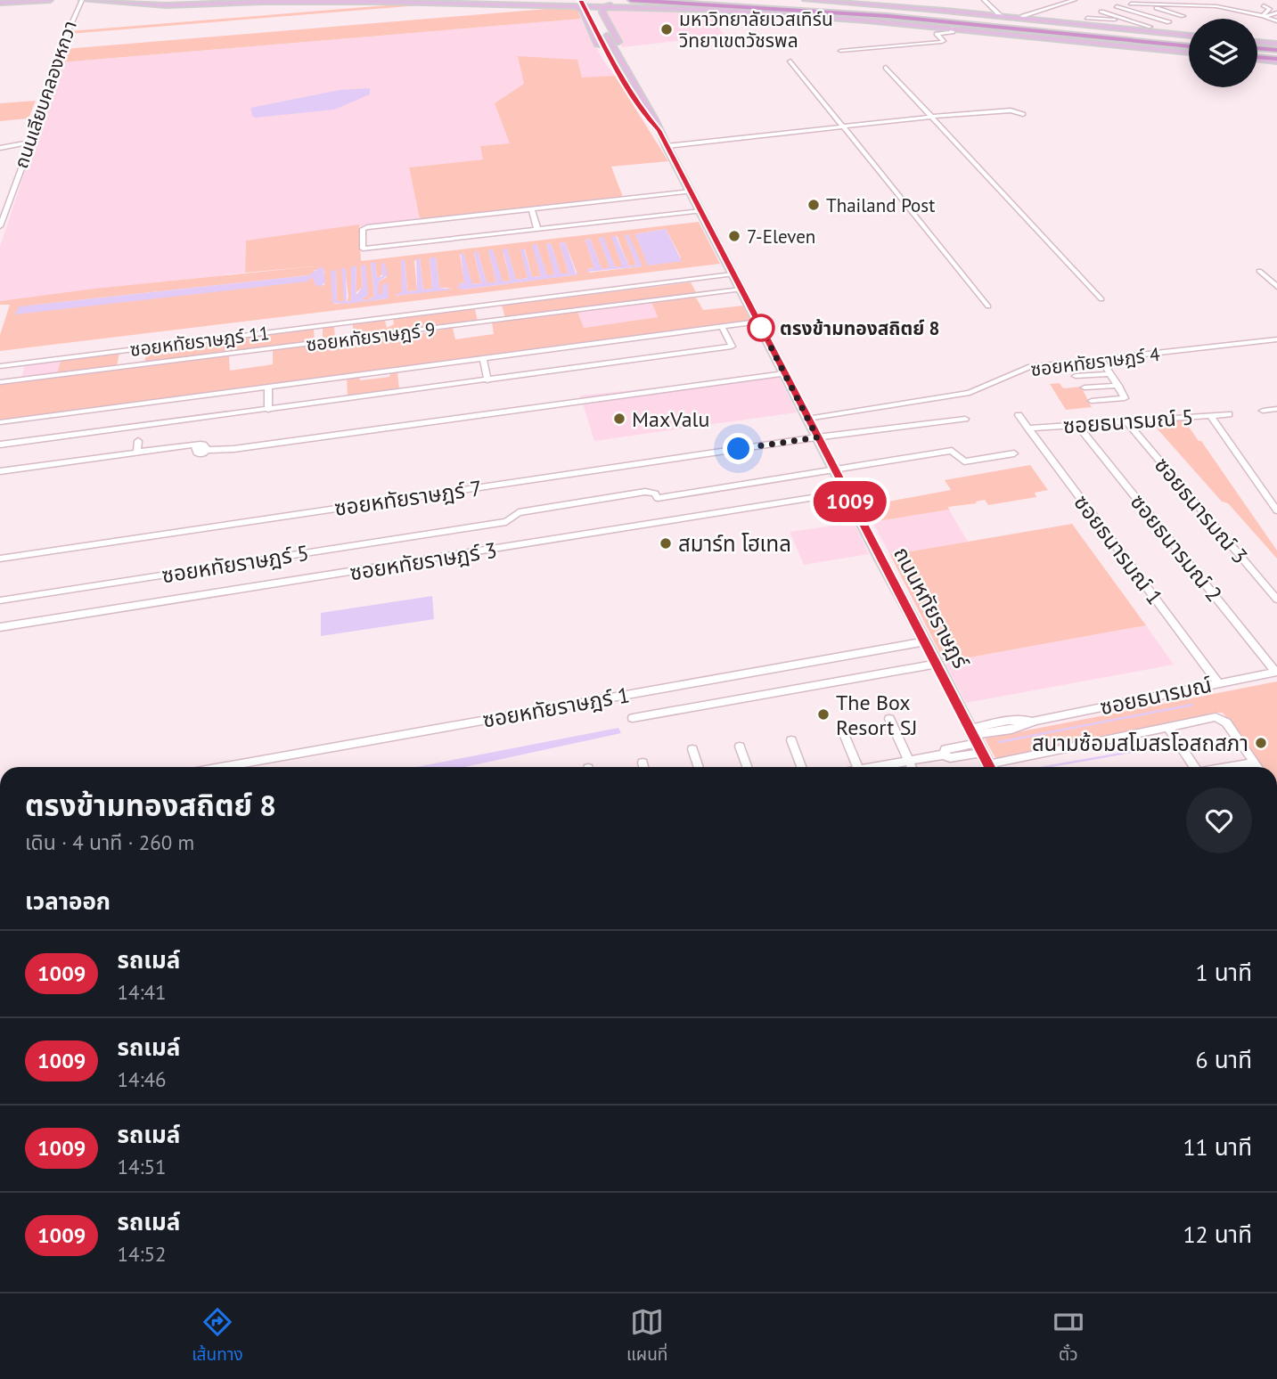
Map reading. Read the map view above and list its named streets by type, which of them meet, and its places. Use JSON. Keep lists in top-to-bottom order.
{
  "streets": {
    "main road": ["ถนนหทัยราษฎร์"],
    "street": [
      "ถนนเลียบคลองหกวา",
      "ซอยหทัยราษฎร์ 9",
      "ซอยหทัยราษฎร์ 11",
      "ซอยหทัยราษฎร์ 4",
      "ซอยธนารมณ์ 5",
      "ซอยหทัยราษฎร์ 7",
      "ซอยธนารมณ์ 3",
      "ซอยธนารมณ์ 2",
      "ซอยธนารมณ์ 1",
      "ซอยหทัยราษฎร์ 3",
      "ซอยหทัยราษฎร์ 5",
      "ซอยธนารมณ์",
      "ซอยหทัยราษฎร์ 1"
    ]
  },
  "crossings": [
    ["ซอยหทัยราษฎร์ 9", "ถนนหทัยราษฎร์"],
    ["ซอยหทัยราษฎร์ 11", "ถนนหทัยราษฎร์"],
    ["ซอยหทัยราษฎร์ 4", "ถนนหทัยราษฎร์"],
    ["ซอยธนารมณ์ 5", "ซอยธนารมณ์ 3"],
    ["ซอยธนารมณ์ 5", "ซอยธนารมณ์ 2"],
    ["ซอยธนารมณ์ 5", "ซอยธนารมณ์ 1"],
    ["ซอยหทัยราษฎร์ 7", "ถนนหทัยราษฎร์"],
    ["ซอยธนารมณ์ 2", "ซอยธนารมณ์"],
    ["ซอยธนารมณ์ 1", "ซอยธนารมณ์"],
    ["ซอยหทัยราษฎร์ 3", "ถนนหทัยราษฎร์"],
    ["ซอยหทัยราษฎร์ 5", "ถนนหทัยราษฎร์"],
    ["ถนนหทัยราษฎร์", "ซอยธนารมณ์"],
    ["ถนนหทัยราษฎร์", "ซอยหทัยราษฎร์ 1"]
  ],
  "places": [
    "มหาวิทยาลัยเวสเทิร์น วิทยาเขตวัชรพล",
    "Thailand Post",
    "7-Eleven",
    "ตรงข้ามทองสถิตย์ 8",
    "MaxValu",
    "สมาร์ท โฮเทล",
    "The Box Resort SJ",
    "สนามซ้อมสโมสรโอสถสภา"
  ],
  "lines": ["bus line 1009"],
  "page": {
    "on_map": "1009",
    "heading": [
      ["ตรงข้ามทองสถิตย์ 8", "เดิน · 4 นาที · 260 m"],
      "เวลาออก"
    ],
    "list": [
      {
        "mark": "1009",
        "name": "รถเมล์",
        "note": "14:41",
        "value": "1 นาที"
      },
      {
        "mark": "1009",
        "name": "รถเมล์",
        "note": "14:46",
        "value": "6 นาที"
      },
      {
        "mark": "1009",
        "name": "รถเมล์",
        "note": "14:51",
        "value": "11 นาที"
      },
      {
        "mark": "1009",
        "name": "รถเมล์",
        "note": "14:52",
        "value": "12 นาที"
      }
    ],
    "tabs": ["เส้นทาง", "แผนที่", "ตั๋ว"]
  }
}
